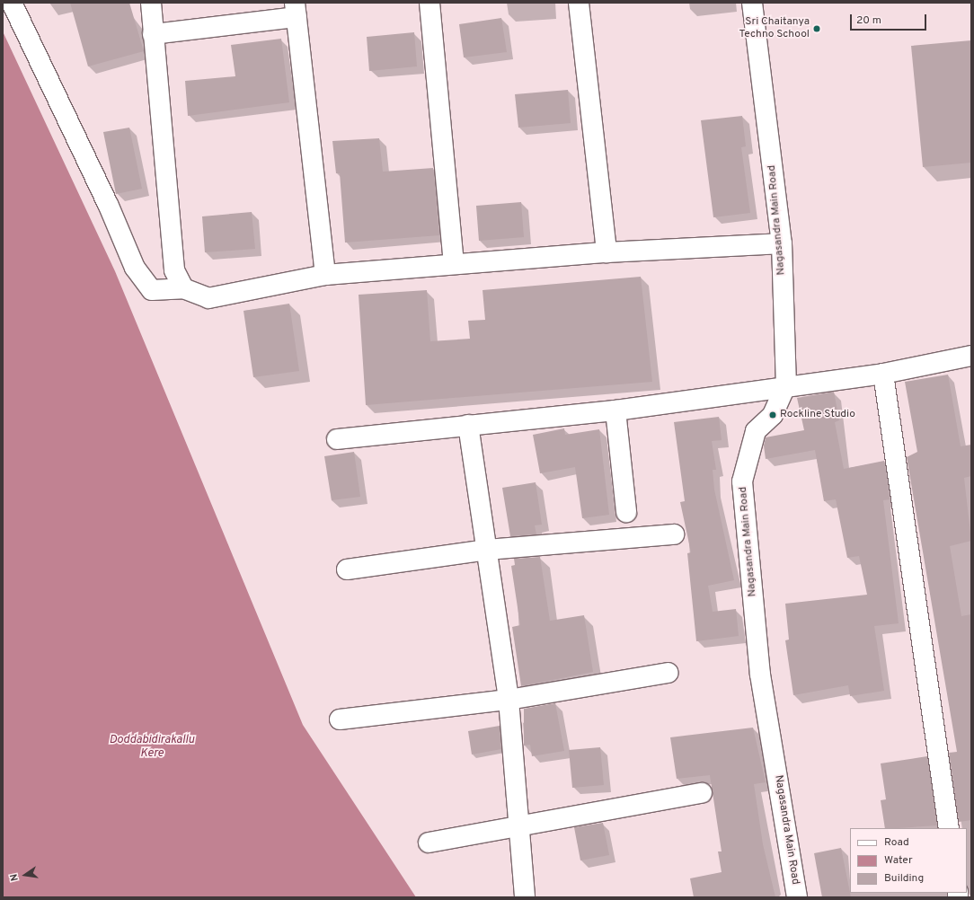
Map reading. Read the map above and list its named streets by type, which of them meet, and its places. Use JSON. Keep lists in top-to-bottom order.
{
  "streets": {
    "street": ["Nagasandra Main Road"]
  },
  "water": ["Doddabidirakallu Kere"],
  "places": ["Sri Chaitanya Techno School", "Rockline Studio"],
  "legend": ["Road", "Water", "Building"],
  "scale_bar": "20 m",
  "north": "left"
}
